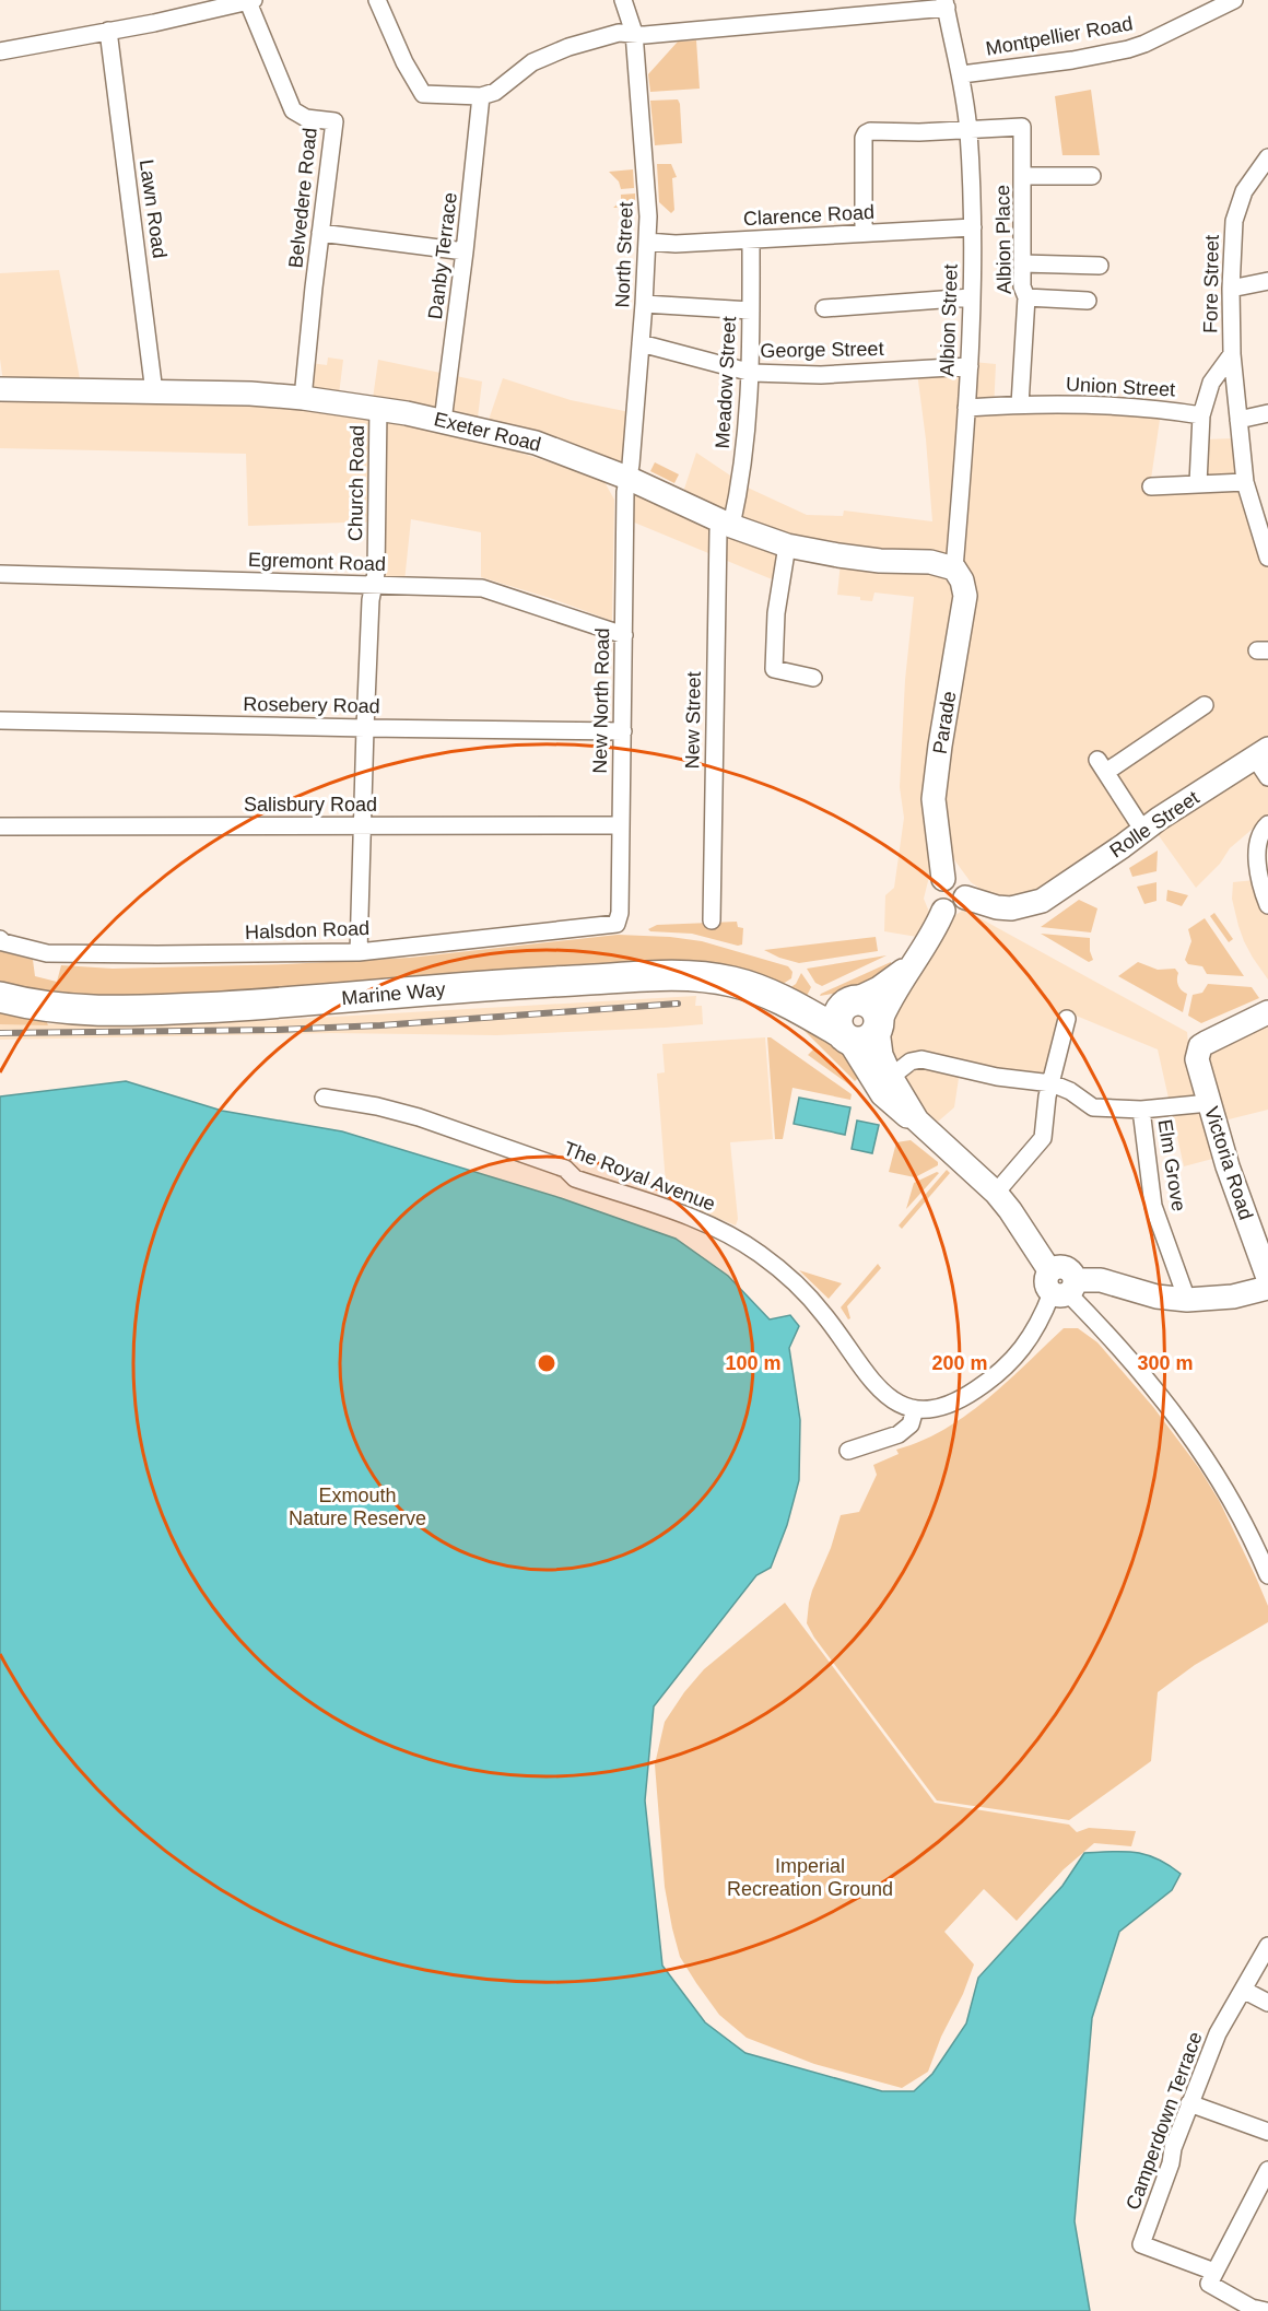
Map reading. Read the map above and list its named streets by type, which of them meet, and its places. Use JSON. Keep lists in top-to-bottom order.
{
  "streets": {
    "highway": ["Marine Way"],
    "street": [
      "Montpellier Road",
      "Belvedere Road",
      "Lawn Road",
      "Clarence Road",
      "Albion Place",
      "North Street",
      "Danby Terrace",
      "Fore Street",
      "Albion Street",
      "George Street",
      "Meadow Street",
      "Union Street",
      "Exeter Road",
      "Church Road",
      "Egremont Road",
      "New North Road",
      "Rosebery Road",
      "New Street",
      "Parade",
      "Salisbury Road",
      "Rolle Street",
      "Halsdon Road",
      "Victoria Road",
      "Elm Grove",
      "The Royal Avenue",
      "Camperdown Terrace"
    ]
  },
  "crossings": [
    ["Montpellier Road", "Albion Street"],
    ["Belvedere Road", "Exeter Road"],
    ["Lawn Road", "Exeter Road"],
    ["Clarence Road", "North Street"],
    ["Clarence Road", "Albion Street"],
    ["Clarence Road", "Meadow Street"],
    ["Albion Place", "Albion Street"],
    ["Albion Place", "Union Street"],
    ["North Street", "George Street"],
    ["North Street", "Exeter Road"],
    ["North Street", "New North Road"],
    ["Danby Terrace", "Exeter Road"],
    ["Albion Street", "George Street"],
    ["Albion Street", "Union Street"],
    ["Albion Street", "Exeter Road"],
    ["Albion Street", "Parade"],
    ["George Street", "Meadow Street"],
    ["Meadow Street", "Exeter Road"],
    ["Meadow Street", "New Street"],
    ["Exeter Road", "Church Road"],
    ["Exeter Road", "New North Road"],
    ["Exeter Road", "New Street"],
    ["Exeter Road", "Parade"],
    ["Church Road", "Egremont Road"],
    ["Church Road", "Rosebery Road"],
    ["Church Road", "Salisbury Road"],
    ["Church Road", "Halsdon Road"],
    ["Egremont Road", "New North Road"],
    ["New North Road", "Rosebery Road"],
    ["New North Road", "Salisbury Road"],
    ["New North Road", "Halsdon Road"],
    ["Parade", "Rolle Street"]
  ],
  "parks": ["Exmouth Nature Reserve", "Imperial Recreation Ground"],
  "rings": ["100 m", "200 m", "300 m"]
}
